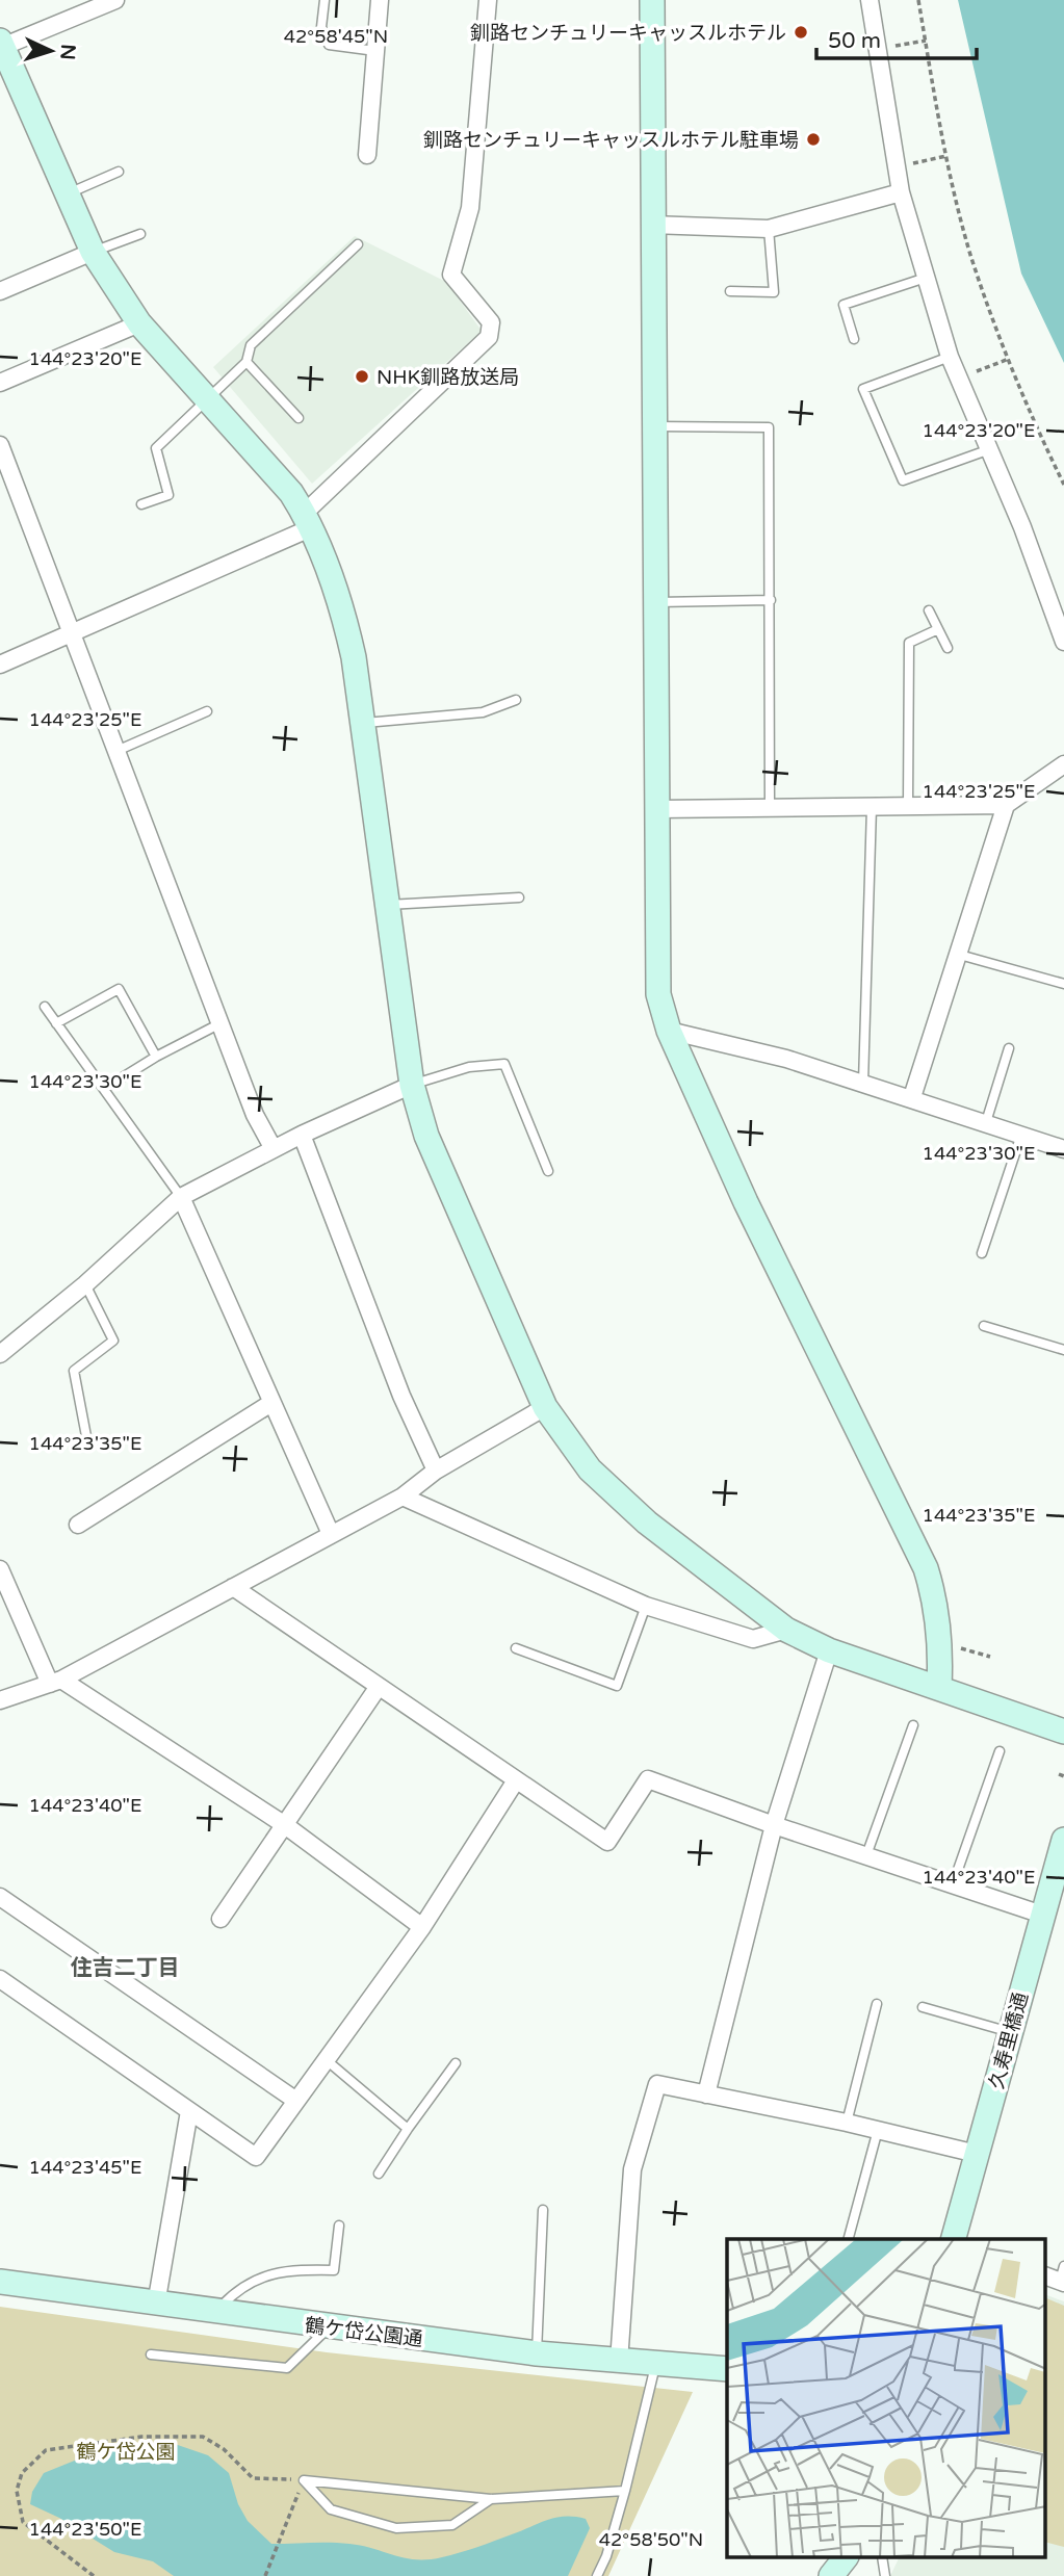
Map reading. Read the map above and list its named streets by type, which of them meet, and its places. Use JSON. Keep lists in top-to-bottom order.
{
  "streets": {
    "street": ["久寿里橋通", "鶴ケ岱公園通"]
  },
  "districts": ["住吉二丁目"],
  "parks": ["鶴ケ岱公園"],
  "places": ["釧路センチュリーキャッスルホテル", "釧路センチュリーキャッスルホテル駐車場", "NHK釧路放送局"],
  "scale_bar": "50 m",
  "north": "right",
  "coordinates": [
    "42°58'45\"N",
    "144°23'20\"E",
    "144°23'25\"E",
    "144°23'30\"E",
    "144°23'35\"E",
    "144°23'40\"E",
    "144°23'45\"E",
    "144°23'50\"E",
    "42°58'50\"N"
  ]
}
